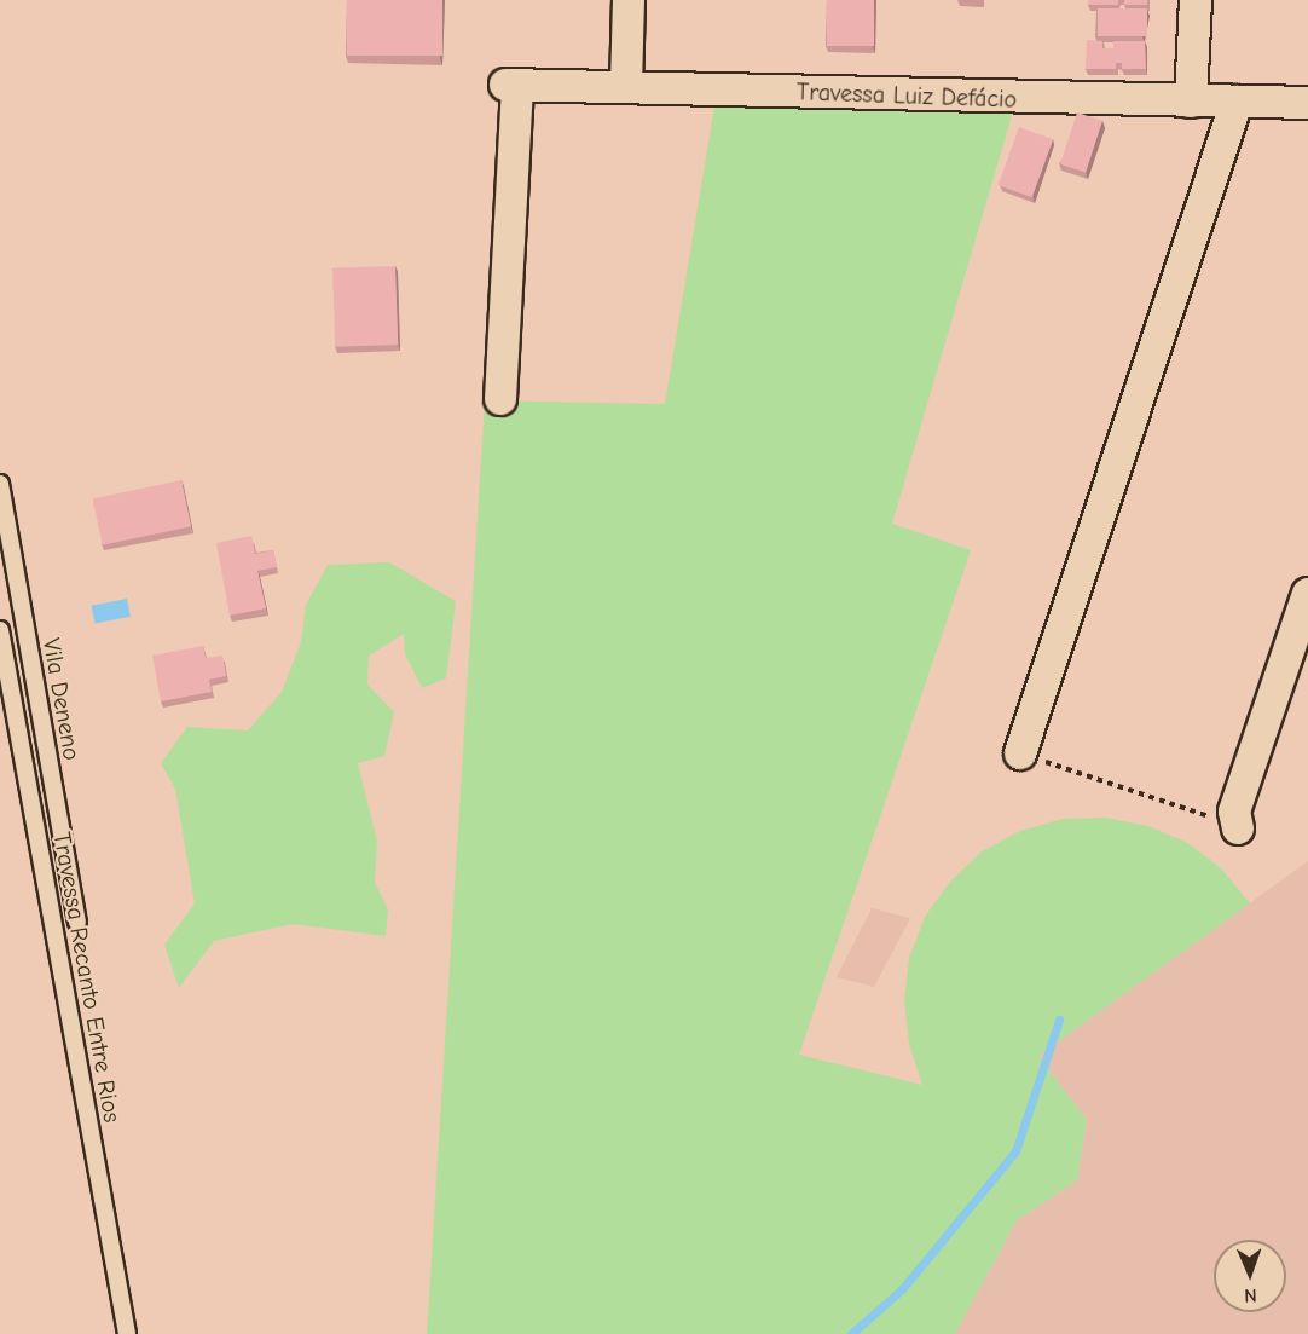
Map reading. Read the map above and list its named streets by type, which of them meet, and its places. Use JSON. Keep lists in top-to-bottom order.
{
  "streets": {
    "street": ["Travessa Luiz Defácio"],
    "lane": ["Vila Deneno", "Travessa Recanto Entre Rios"]
  },
  "north": "bottom"
}
